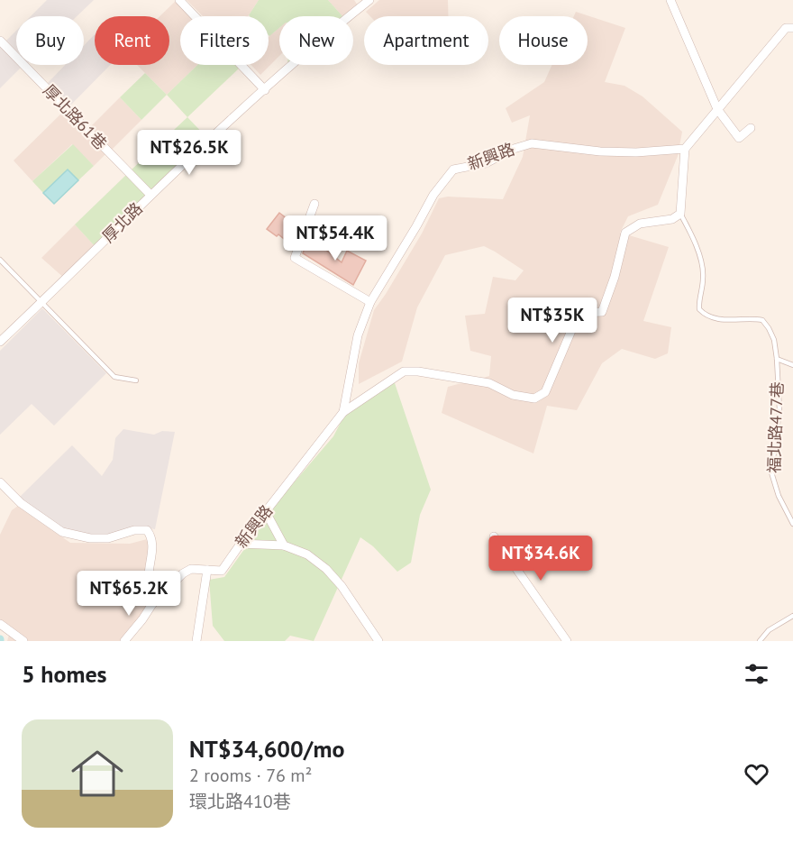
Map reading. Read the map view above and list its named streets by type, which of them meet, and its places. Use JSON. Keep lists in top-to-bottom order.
{
  "streets": {
    "street": ["厚北路61巷", "新興路", "厚北路"],
    "lane": ["福北路477巷"]
  },
  "crossings": [
    ["厚北路61巷", "厚北路"]
  ],
  "page": {
    "chip": [
      "Buy",
      "Rent",
      "Filters",
      "New",
      "Apartment",
      "House"
    ],
    "price": [
      "NT$26.5K",
      "NT$54.4K",
      "NT$35K",
      "NT$34.6K",
      "NT$65.2K"
    ],
    "heading": "5 homes",
    "list": [
      {
        "name": "NT$34,600/mo",
        "note": "2 rooms · 76 m² · 環北路410巷"
      }
    ]
  }
}
